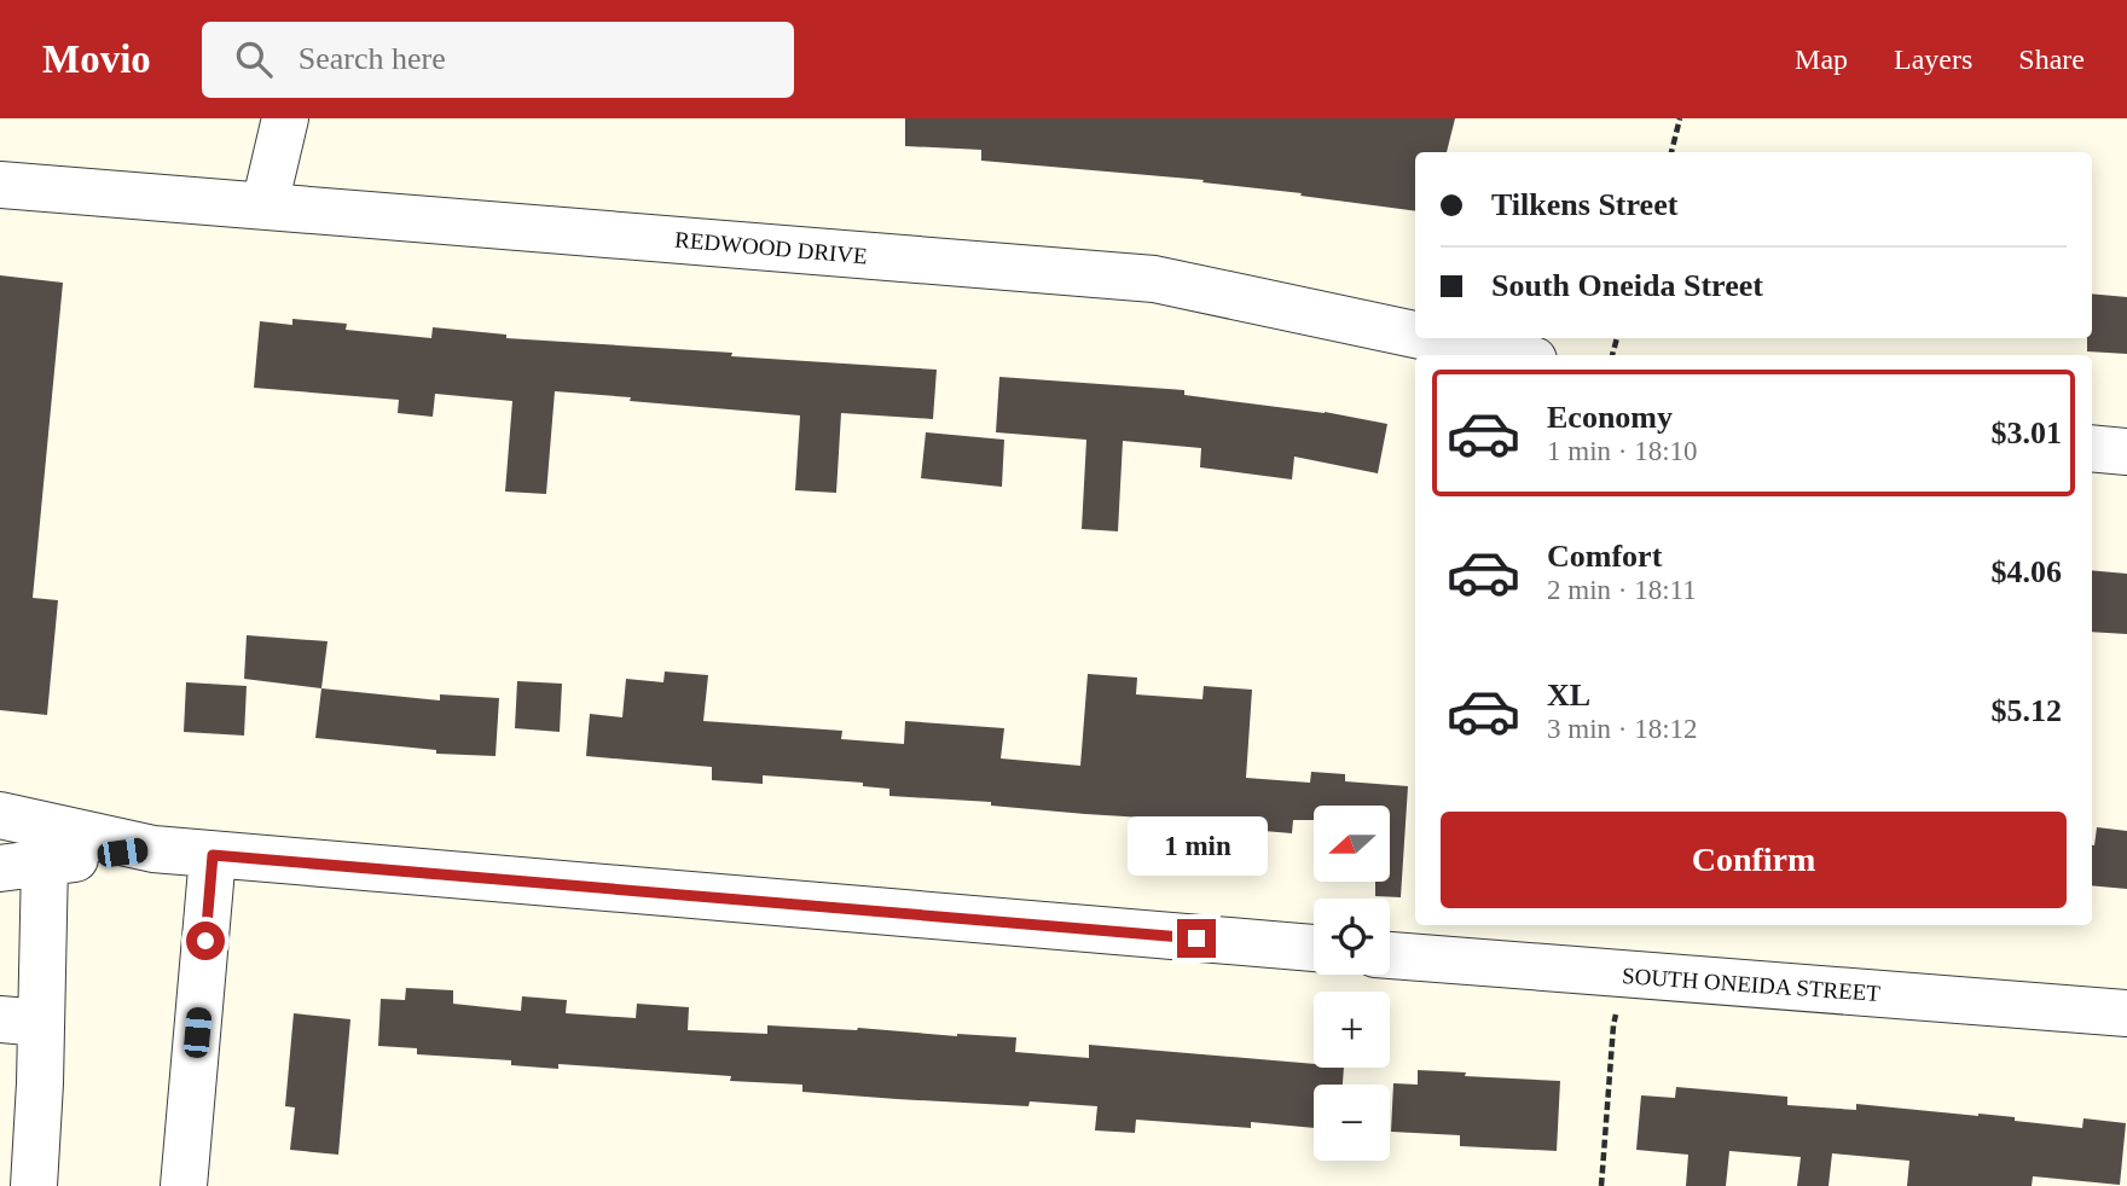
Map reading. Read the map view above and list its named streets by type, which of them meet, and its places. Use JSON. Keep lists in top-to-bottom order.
{
  "streets": {
    "street": ["REDWOOD DRIVE", "SOUTH ONEIDA STREET"]
  },
  "north": "left",
  "page": {
    "header": "Movio",
    "search": "Search here",
    "nav": ["Map", "Layers", "Share"],
    "banner": ["Tilkens Street", "South Oneida Street"],
    "list": [
      {
        "name": "Economy",
        "note": "1 min · 18:10",
        "value": "$3.01"
      },
      {
        "name": "Comfort",
        "note": "2 min · 18:11",
        "value": "$4.06"
      },
      {
        "name": "XL",
        "note": "3 min · 18:12",
        "value": "$5.12"
      }
    ],
    "buttons": "Confirm",
    "map_buttons": ["+", "−"],
    "bubble": "1 min"
  }
}
